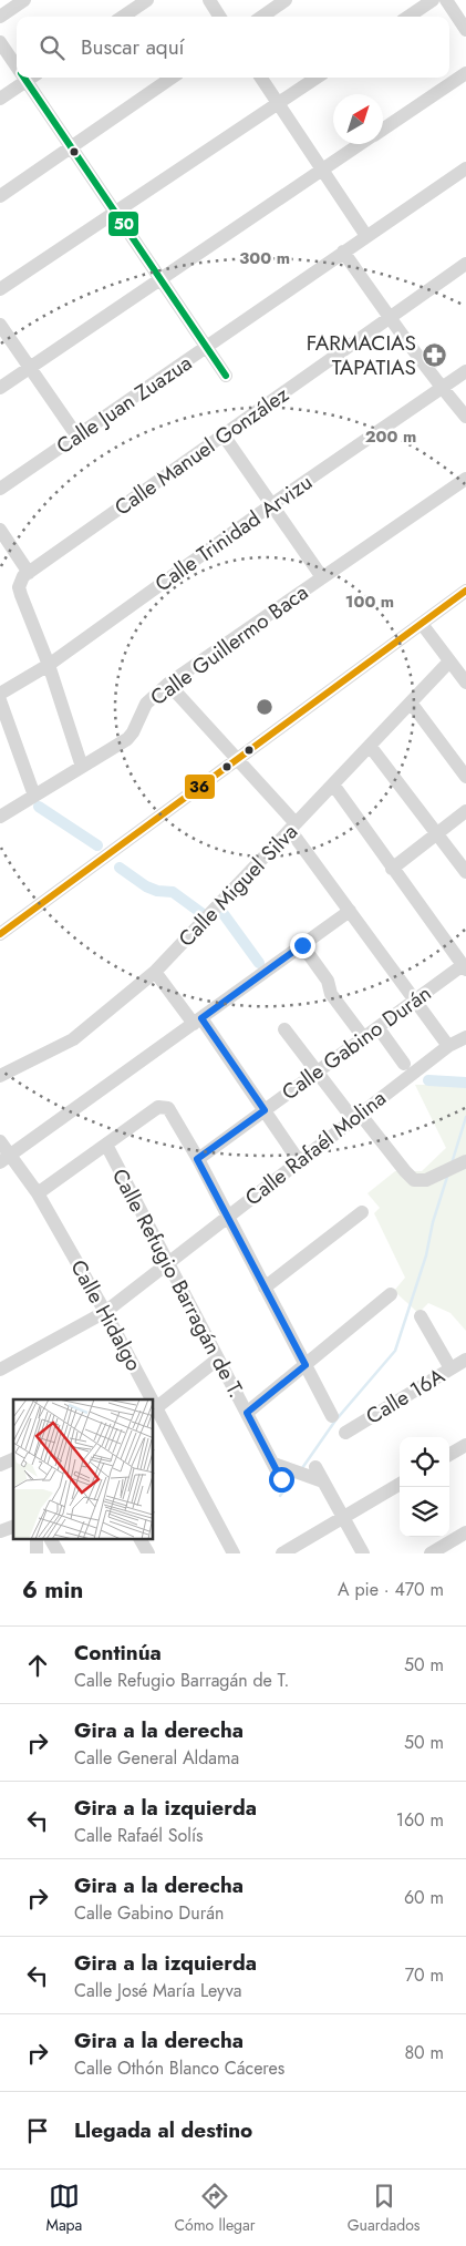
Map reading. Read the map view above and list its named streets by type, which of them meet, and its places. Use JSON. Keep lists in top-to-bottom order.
{
  "streets": {
    "street": [
      "Calle Juan Zuazua",
      "Calle Manuel González",
      "Calle Trinidad Arvizu",
      "Calle Guillermo Baca",
      "Calle Miguel Silva",
      "Calle Gabino Durán",
      "Calle Rafaél Molina",
      "Calle Refugio Barragán de T.",
      "Calle Hidalgo",
      "Calle 16A"
    ]
  },
  "crossings": [
    ["Calle Rafaél Molina", "Calle Refugio Barragán de T."],
    ["Calle Rafaél Molina", "Calle Hidalgo"]
  ],
  "places": {
    "pharmacy": ["FARMACIAS TAPATIAS"]
  },
  "lines": ["transit line 50", "transit line 36"],
  "north": "top right",
  "page": {
    "search": "Buscar aquí",
    "heading": ["6 min", "A pie · 470 m"],
    "list": [
      ["Continúa", "Calle Refugio Barragán de T.", "50 m"],
      ["Gira a la derecha", "Calle General Aldama", "50 m"],
      ["Gira a la izquierda", "Calle Rafaél Solís", "160 m"],
      ["Gira a la derecha", "Calle Gabino Durán", "60 m"],
      ["Gira a la izquierda", "Calle José María Leyva", "70 m"],
      ["Gira a la derecha", "Calle Othón Blanco Cáceres", "80 m"],
      "Llegada al destino"
    ],
    "nav": ["Mapa", "Cómo llegar", "Guardados"]
  },
  "rings": ["300 m", "200 m", "100 m"]
}
